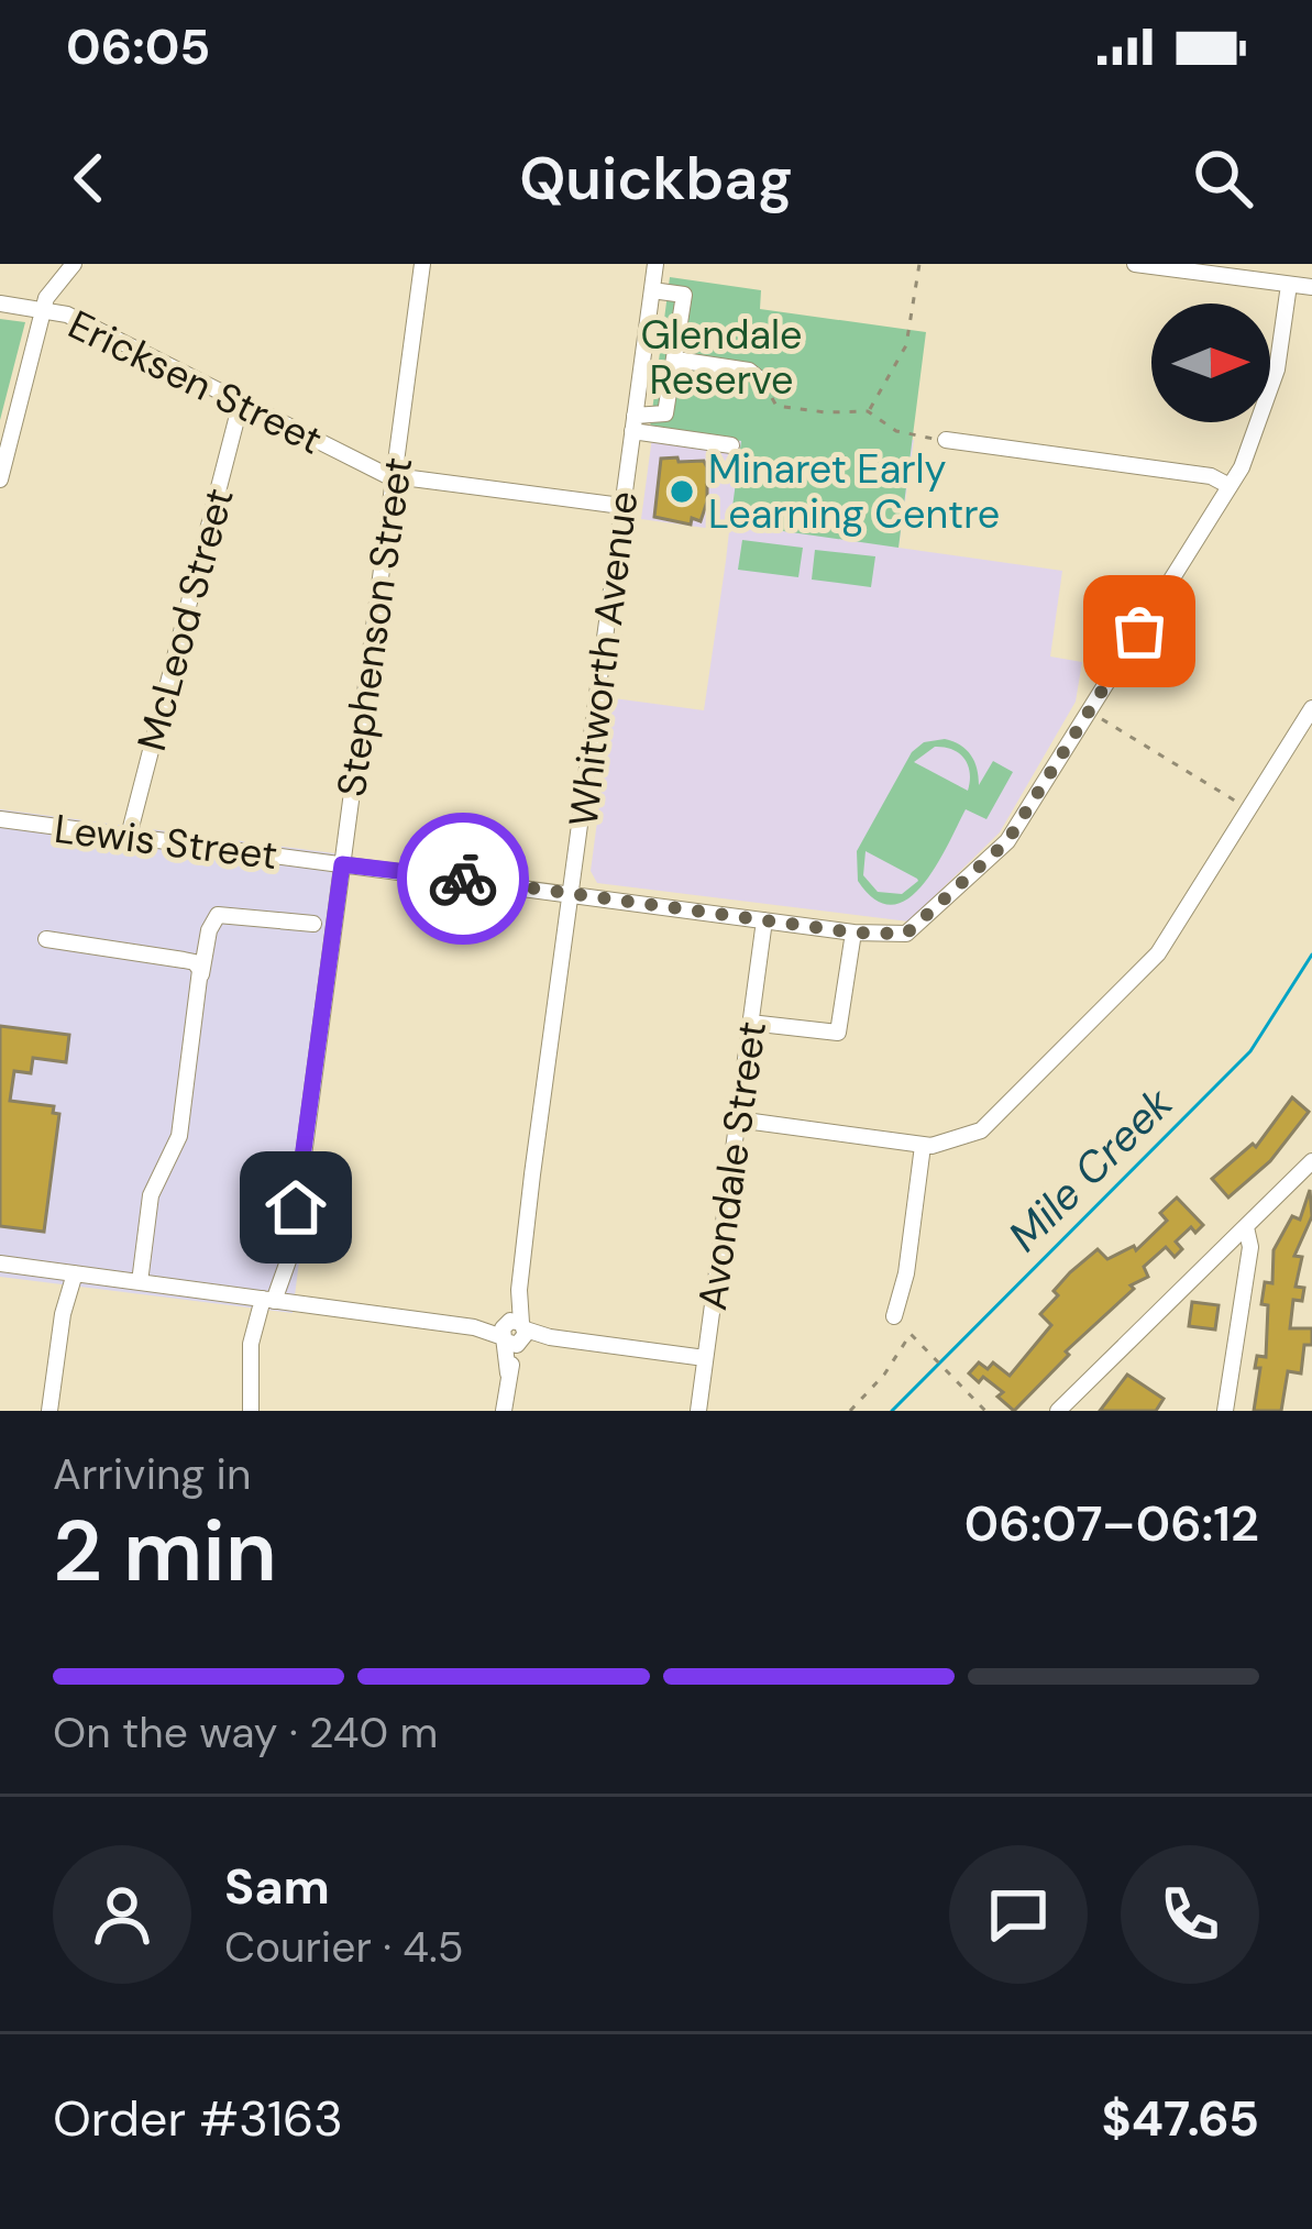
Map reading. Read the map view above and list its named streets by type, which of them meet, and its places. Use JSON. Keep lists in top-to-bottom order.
{
  "streets": {
    "street": [
      "Ericksen Street",
      "McLeod Street",
      "Stephenson Street",
      "Whitworth Avenue",
      "Lewis Street",
      "Avondale Street"
    ]
  },
  "crossings": [
    ["Ericksen Street", "McLeod Street"],
    ["Ericksen Street", "Stephenson Street"],
    ["Ericksen Street", "Whitworth Avenue"],
    ["McLeod Street", "Lewis Street"],
    ["Stephenson Street", "Lewis Street"],
    ["Whitworth Avenue", "Lewis Street"],
    ["Lewis Street", "Avondale Street"]
  ],
  "water": ["Mile Creek"],
  "parks": ["Glendale Reserve"],
  "places": ["Minaret Early Learning Centre"],
  "north": "right",
  "page": {
    "status": "06:05",
    "header": "Quickbag",
    "heading": ["2 min", "Arriving in", "06:07–06:12"],
    "panel": [
      "Sam",
      "Courier · 4.5",
      "Order #3163",
      "$47.65"
    ],
    "bar": "On the way · 240 m"
  }
}
